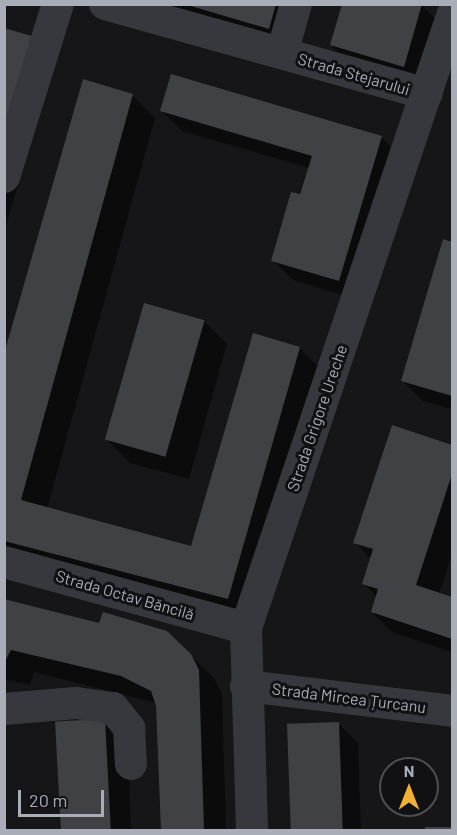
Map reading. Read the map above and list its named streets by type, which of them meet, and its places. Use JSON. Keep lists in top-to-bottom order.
{
  "streets": {
    "street": [
      "Strada Stejarului",
      "Strada Grigore Ureche",
      "Strada Octav Băncilă",
      "Strada Mircea Țurcanu"
    ]
  },
  "crossings": [
    ["Strada Stejarului", "Strada Grigore Ureche"],
    ["Strada Grigore Ureche", "Strada Octav Băncilă"],
    ["Strada Grigore Ureche", "Strada Mircea Țurcanu"]
  ],
  "scale_bar": "20 m",
  "north": "top"
}
